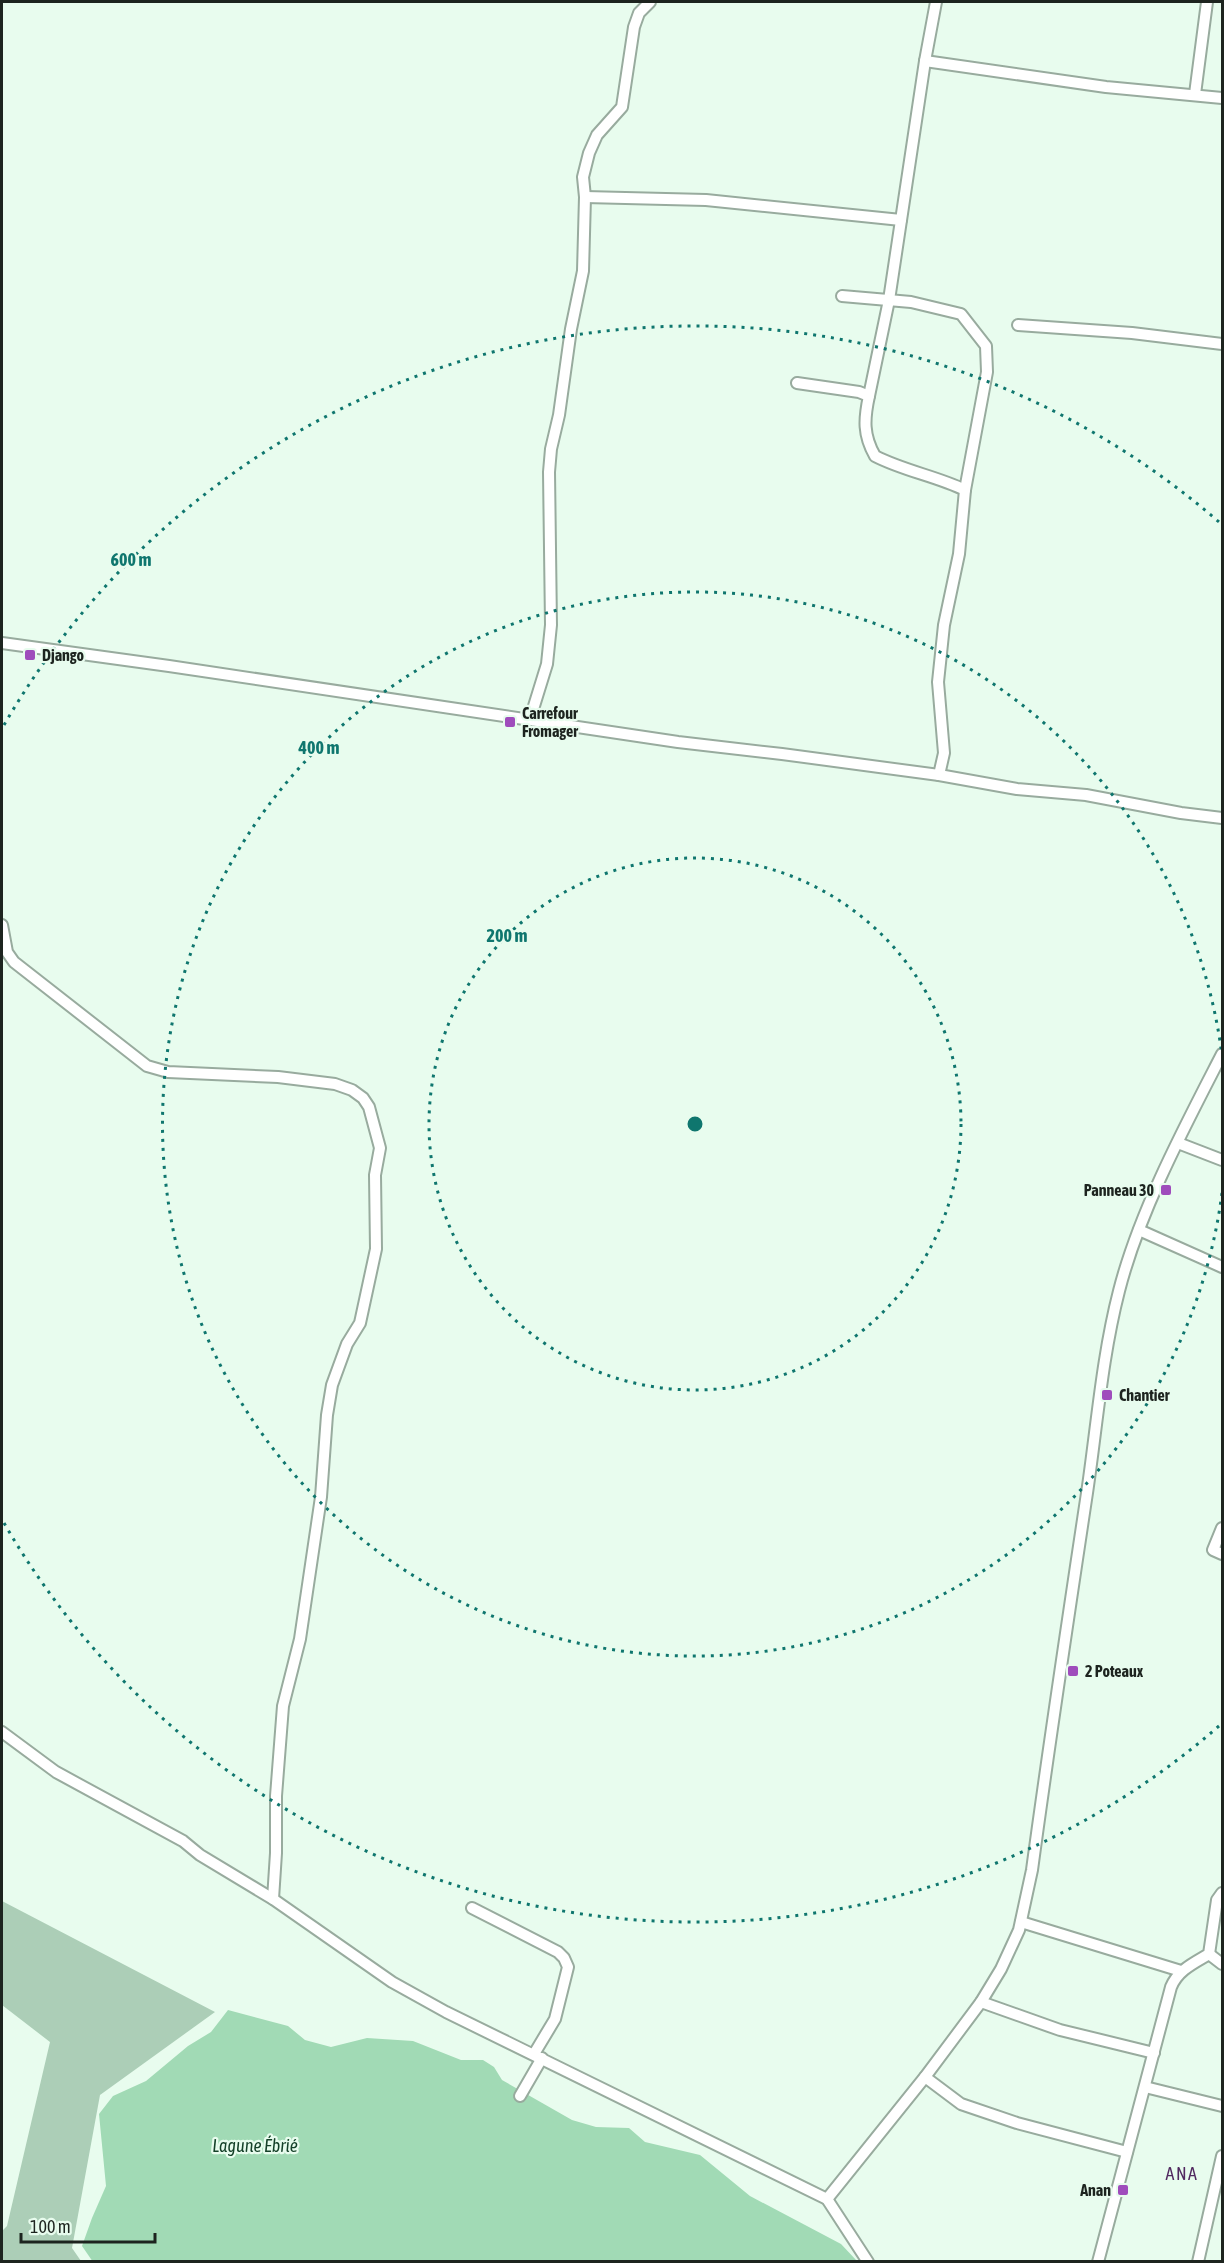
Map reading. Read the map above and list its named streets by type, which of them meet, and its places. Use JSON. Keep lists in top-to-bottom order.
{
  "districts": ["ANA"],
  "water": ["Lagune Ébrié"],
  "places": {
    "transit": [
      "Django",
      "Carrefour Fromager",
      "Panneau 30",
      "Chantier",
      "2 Poteaux",
      "Anan"
    ]
  },
  "scale_bar": "100 m",
  "rings": ["600 m", "400 m", "200 m"]
}
